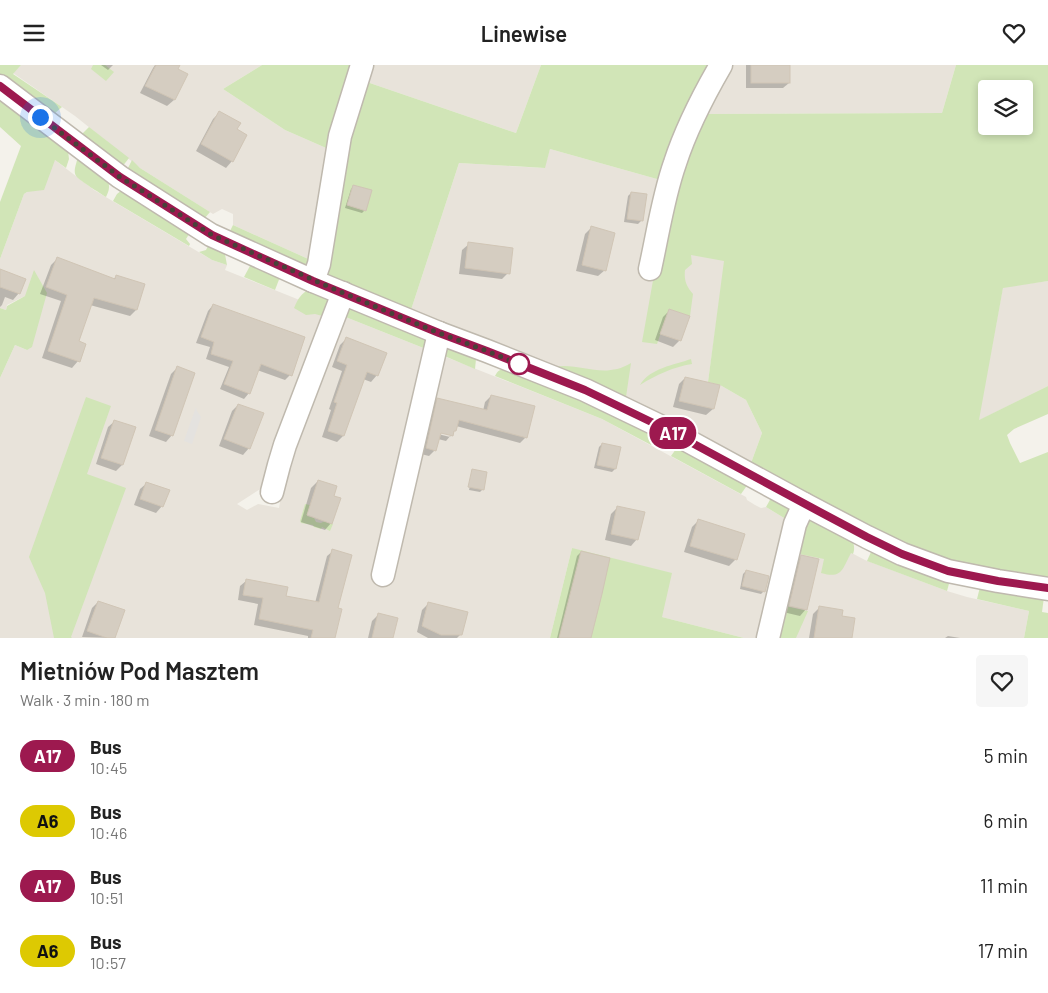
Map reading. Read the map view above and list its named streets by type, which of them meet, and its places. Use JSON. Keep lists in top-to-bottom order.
{
  "lines": ["bus line A17"],
  "page": {
    "header": "Linewise",
    "on_map": "A17",
    "heading": ["Mietniów Pod Masztem", "Walk · 3 min · 180 m"],
    "list": [
      {
        "mark": "A17",
        "name": "Bus",
        "note": "10:45",
        "value": "5 min"
      },
      {
        "mark": "A6",
        "name": "Bus",
        "note": "10:46",
        "value": "6 min"
      },
      {
        "mark": "A17",
        "name": "Bus",
        "note": "10:51",
        "value": "11 min"
      },
      {
        "mark": "A6",
        "name": "Bus",
        "note": "10:57",
        "value": "17 min"
      }
    ]
  }
}
